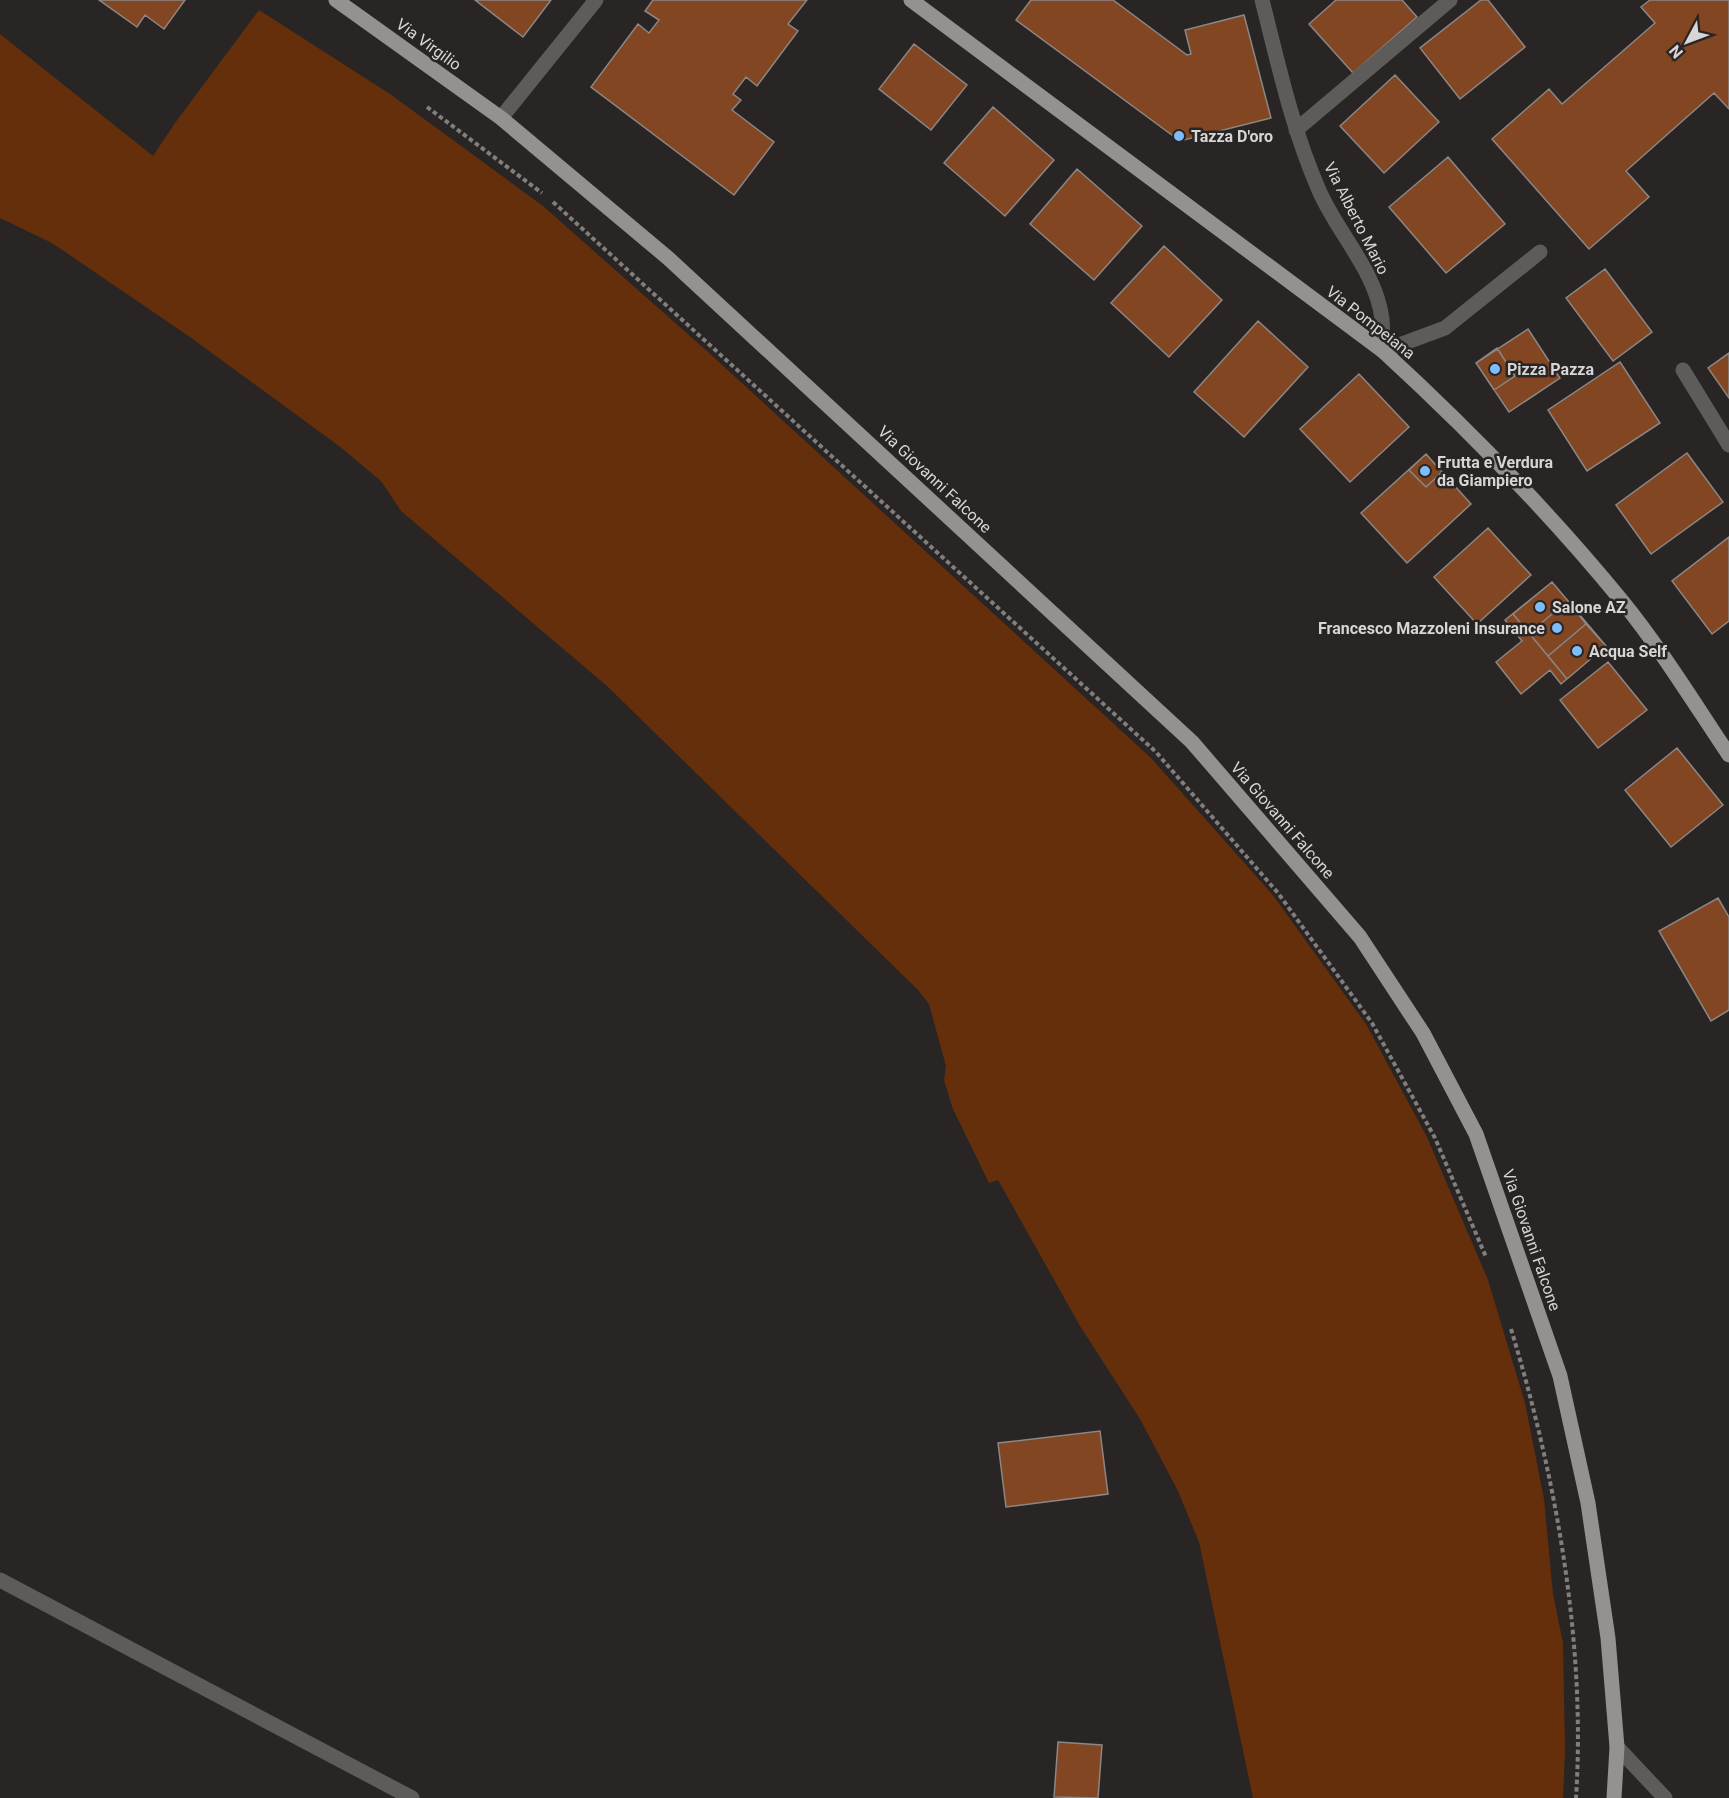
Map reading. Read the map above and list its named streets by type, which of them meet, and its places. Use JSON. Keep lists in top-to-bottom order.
{
  "streets": {
    "main road": ["Via Virgilio", "Via Pompeiana", "Via Giovanni Falcone"],
    "street": ["Via Alberto Mario"]
  },
  "crossings": [
    ["Via Virgilio", "Via Giovanni Falcone"],
    ["Via Alberto Mario", "Via Pompeiana"]
  ],
  "places": [
    "Tazza D'oro",
    "Pizza Pazza",
    "Frutta e Verdura da Giampiero",
    "Salone AZ",
    "Francesco Mazzoleni Insurance",
    "Acqua Self"
  ],
  "north": "bottom left"
}
